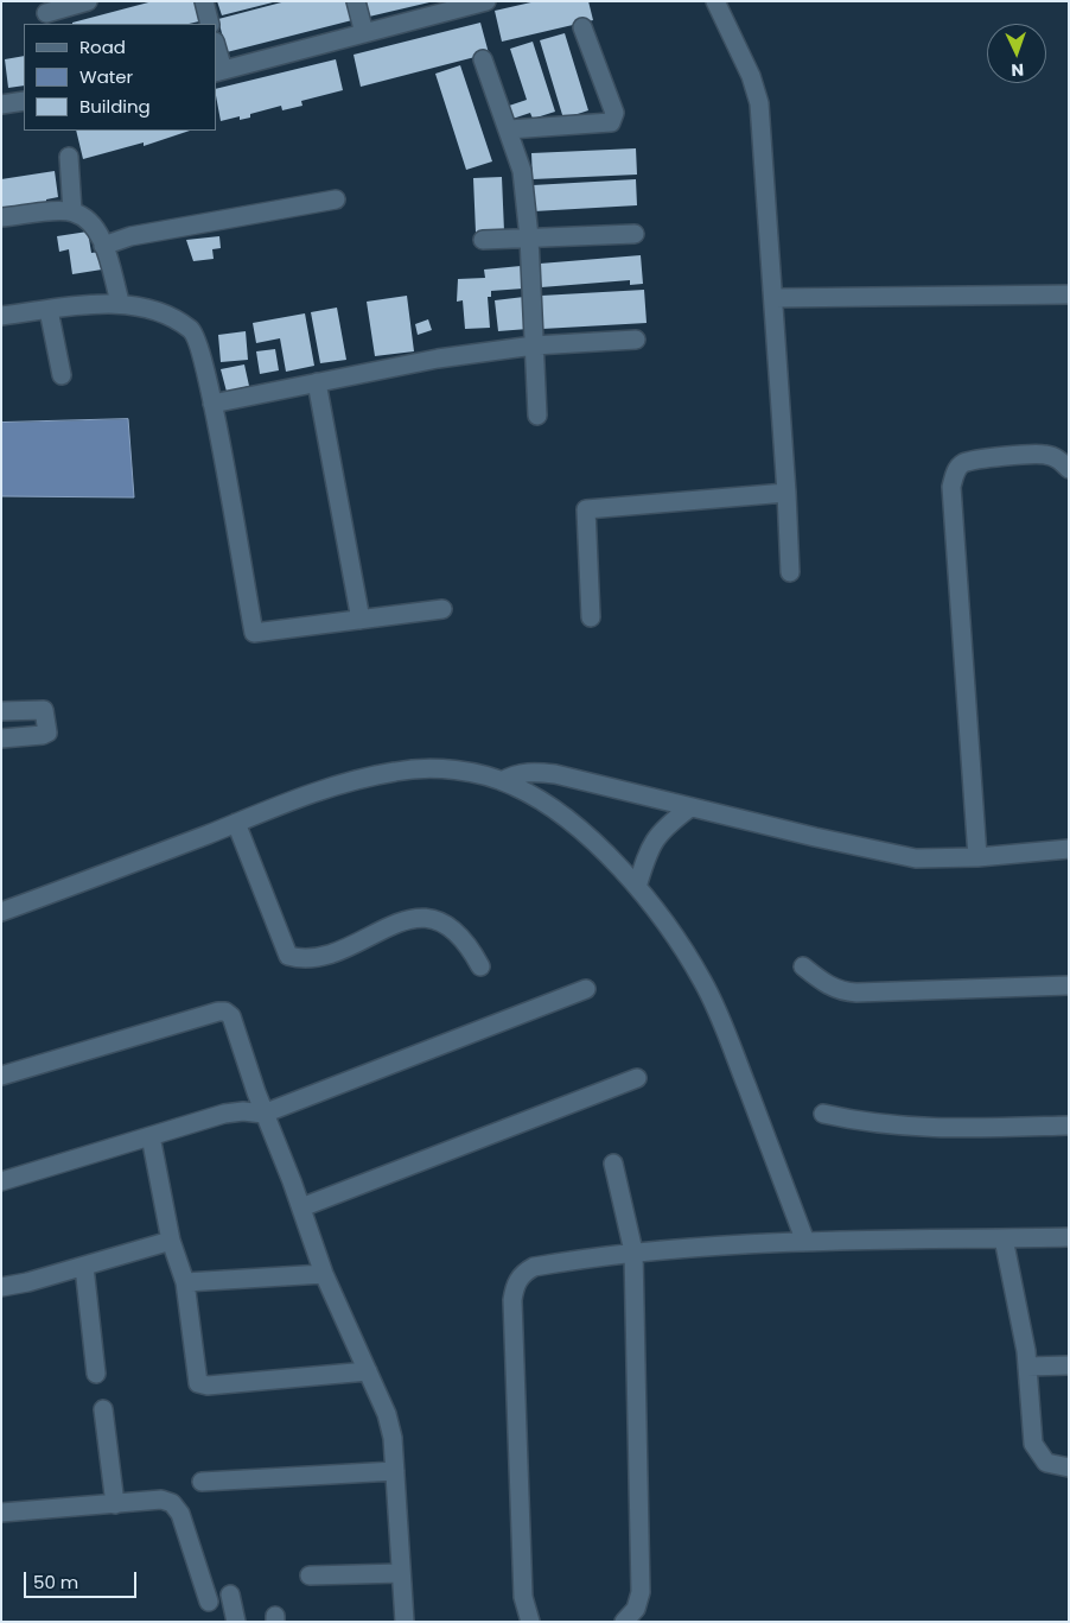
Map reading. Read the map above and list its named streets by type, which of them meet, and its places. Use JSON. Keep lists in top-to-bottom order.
{
  "legend": ["Road", "Water", "Building"],
  "scale_bar": "50 m",
  "north": "bottom"
}
